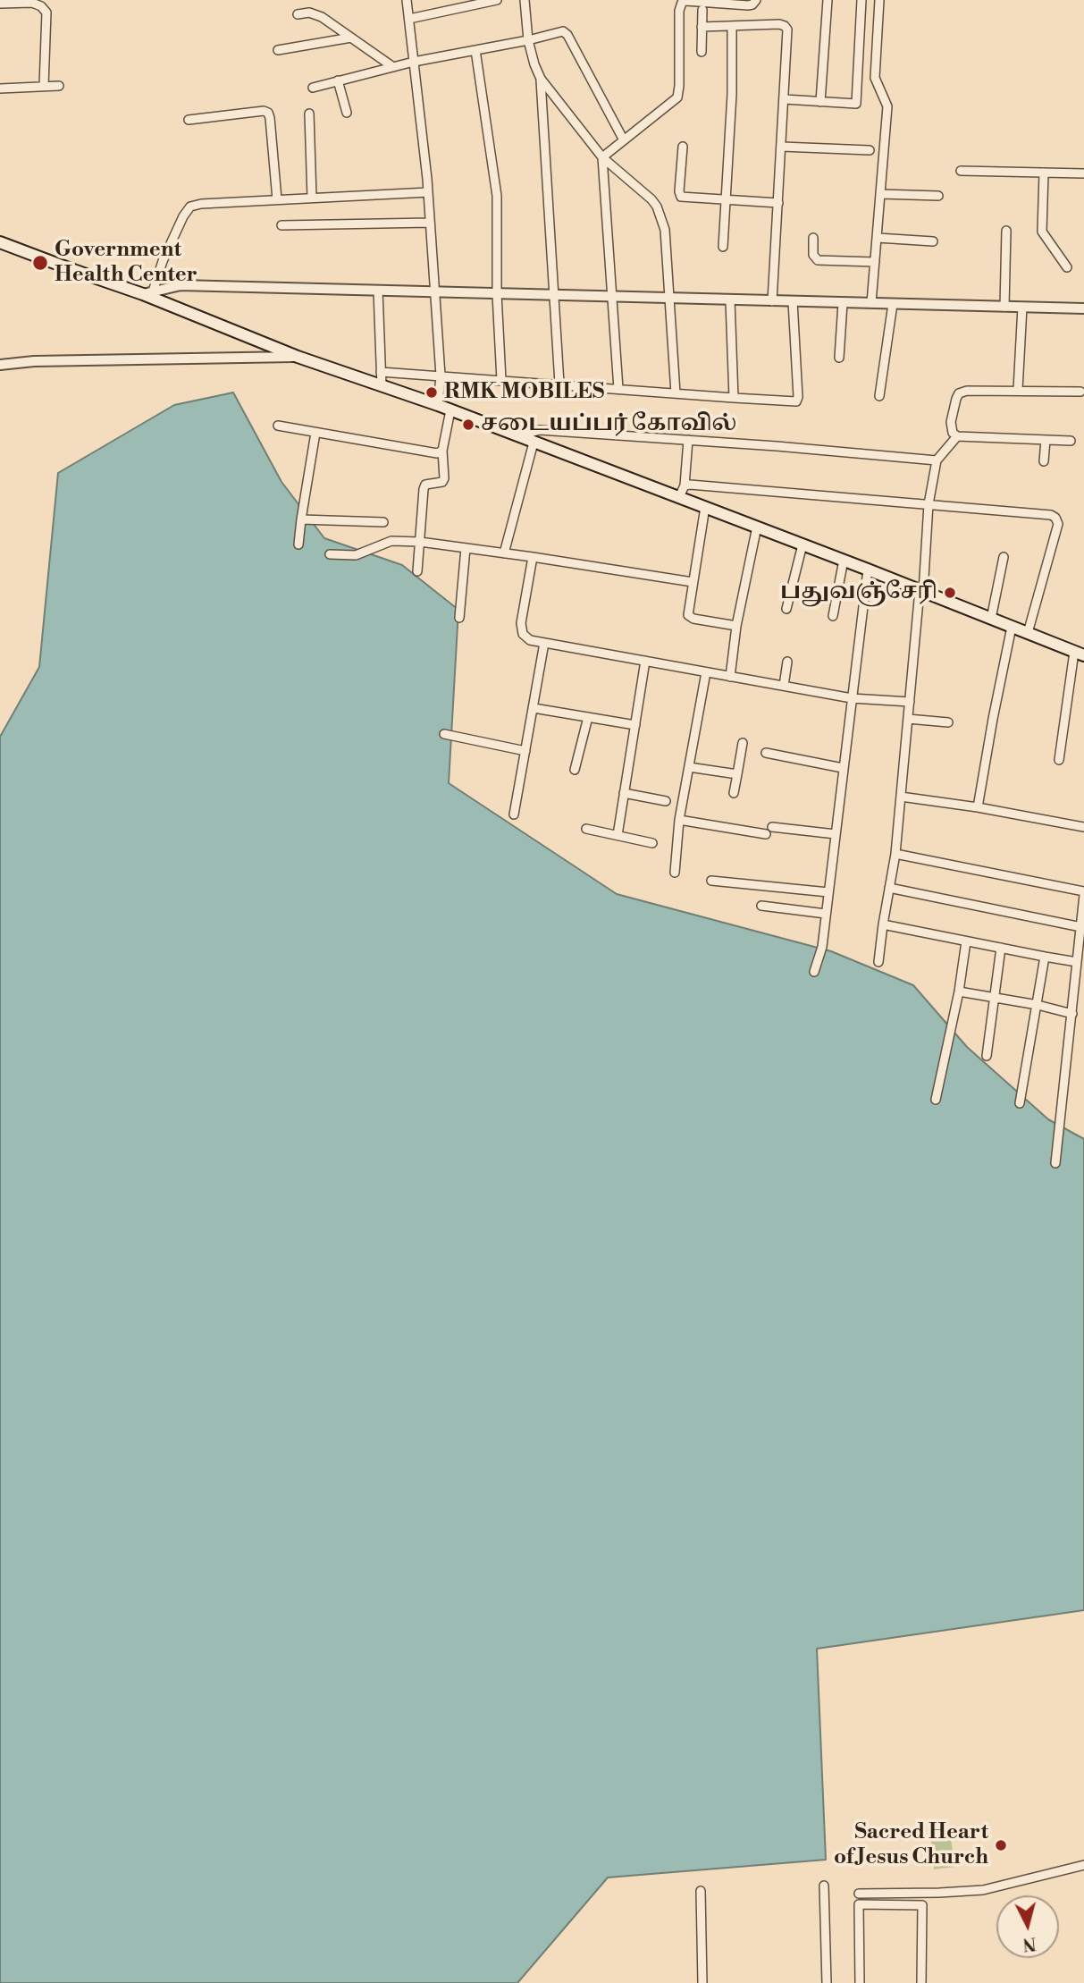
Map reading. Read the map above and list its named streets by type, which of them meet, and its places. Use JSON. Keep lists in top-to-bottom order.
{
  "places": [
    "Government Health Center",
    "RMK MOBILES",
    "சடையப்பர் கோவில்",
    "பதுவஞ்சேரி",
    "Sacred Heart of Jesus Church"
  ],
  "north": "bottom"
}
